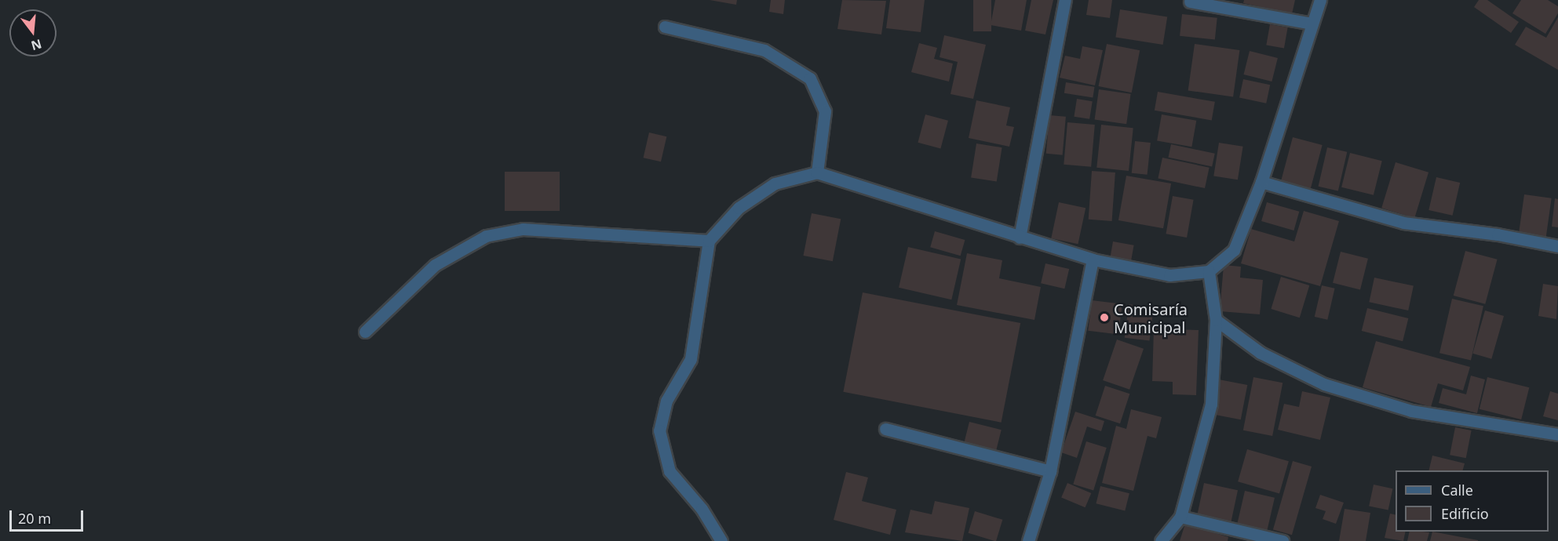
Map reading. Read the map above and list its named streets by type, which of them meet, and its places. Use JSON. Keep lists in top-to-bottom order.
{
  "places": ["Comisaría Municipal"],
  "legend": ["Calle", "Edificio"],
  "scale_bar": "20 m",
  "north": "bottom"
}
